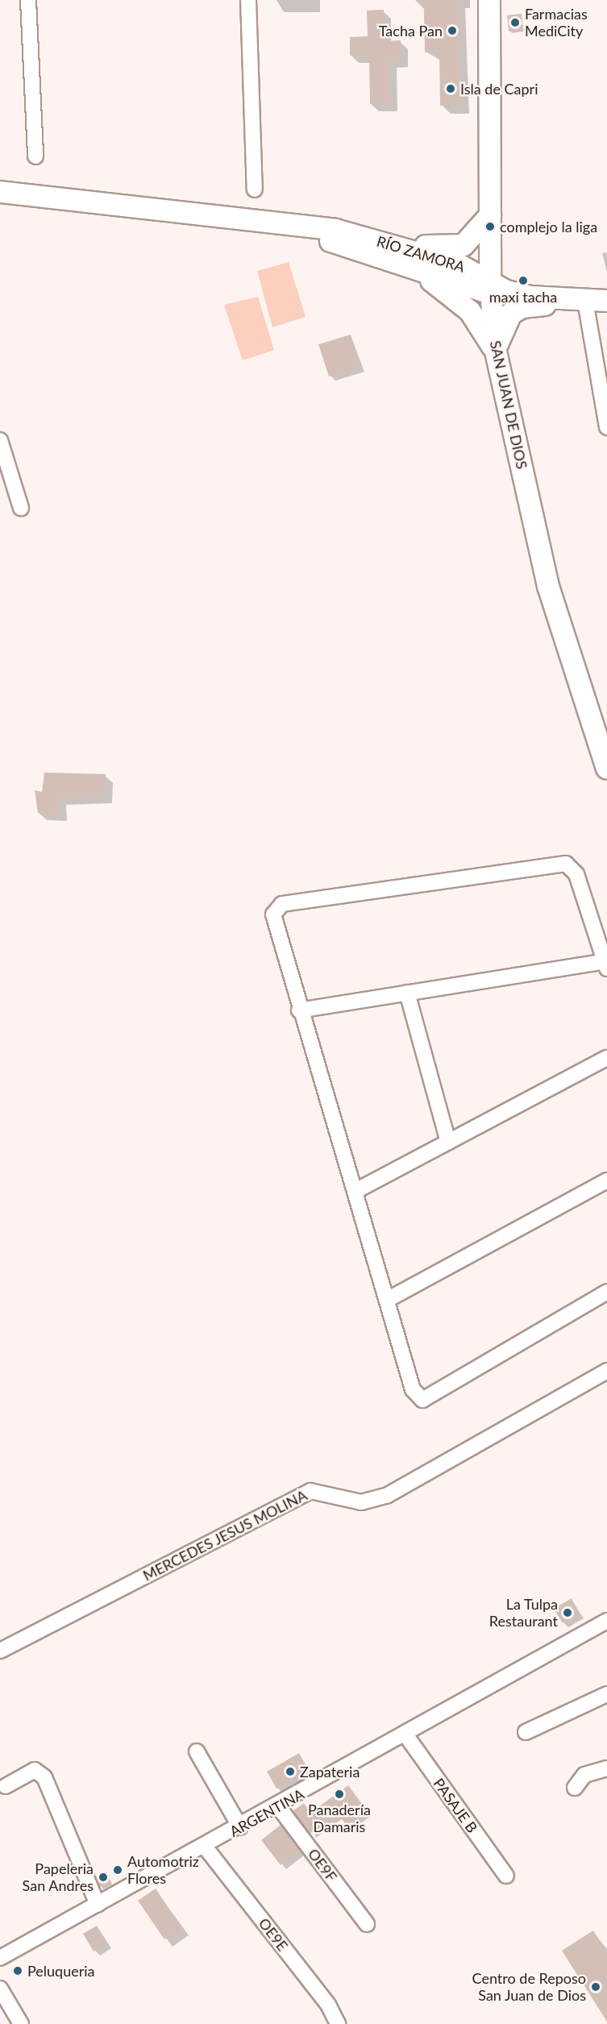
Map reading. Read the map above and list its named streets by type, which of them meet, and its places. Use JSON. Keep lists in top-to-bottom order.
{
  "streets": {
    "street": [
      "RÍO ZAMORA",
      "SAN JUAN DE DIOS",
      "MERCEDES JESUS MOLINA",
      "PASAJE B",
      "ARGENTINA",
      "OE9F",
      "OE9E"
    ]
  },
  "crossings": [
    ["RÍO ZAMORA", "SAN JUAN DE DIOS"],
    ["PASAJE B", "ARGENTINA"],
    ["ARGENTINA", "OE9F"],
    ["ARGENTINA", "OE9E"]
  ],
  "places": [
    "Farmacias MediCity",
    "Tacha Pan",
    "Isla de Capri",
    "complejo la liga",
    "maxi tacha",
    "La Tulpa Restaurant",
    "Zapateria",
    "Panadería Damaris",
    "Automotriz Flores",
    "Papeleria San Andres",
    "Peluqueria",
    "Centro de Reposo San Juan de Dios"
  ]
}
